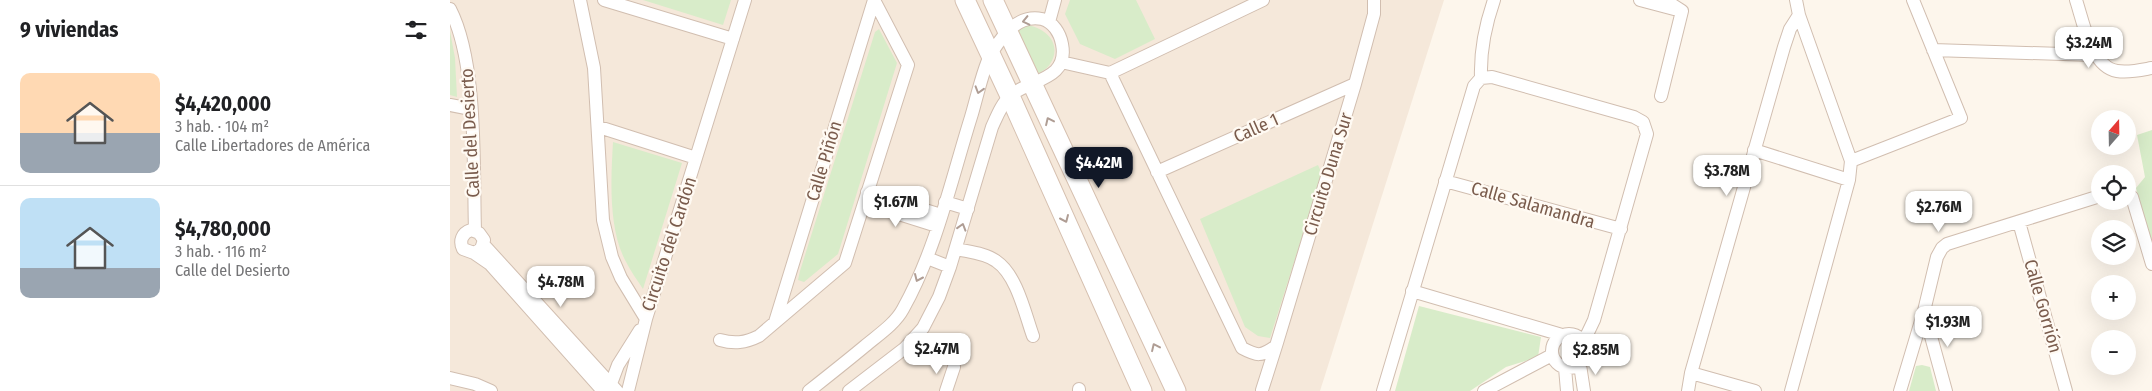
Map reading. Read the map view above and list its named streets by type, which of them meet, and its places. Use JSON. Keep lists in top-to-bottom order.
{
  "streets": {
    "street": [
      "Calle 1",
      "Calle del Desierto",
      "Calle Piñón",
      "Circuito Duna Sur",
      "Calle Salamandra",
      "Circuito del Cardón",
      "Calle Gorrión"
    ]
  },
  "crossings": [
    ["Calle 1", "Circuito Duna Sur"]
  ],
  "north": "top",
  "page": {
    "heading": "9 viviendas",
    "price": [
      "$3.24M",
      "$4.42M",
      "$3.78M",
      "$1.67M",
      "$2.76M",
      "$4.78M",
      "$1.93M",
      "$2.47M",
      "$2.85M"
    ],
    "list": [
      {
        "name": "$4,420,000",
        "note": "3 hab. · 104 m² · Calle Libertadores de América"
      },
      {
        "name": "$4,780,000",
        "note": "3 hab. · 116 m² · Calle del Desierto"
      }
    ],
    "map_buttons": ["+", "−"]
  }
}
